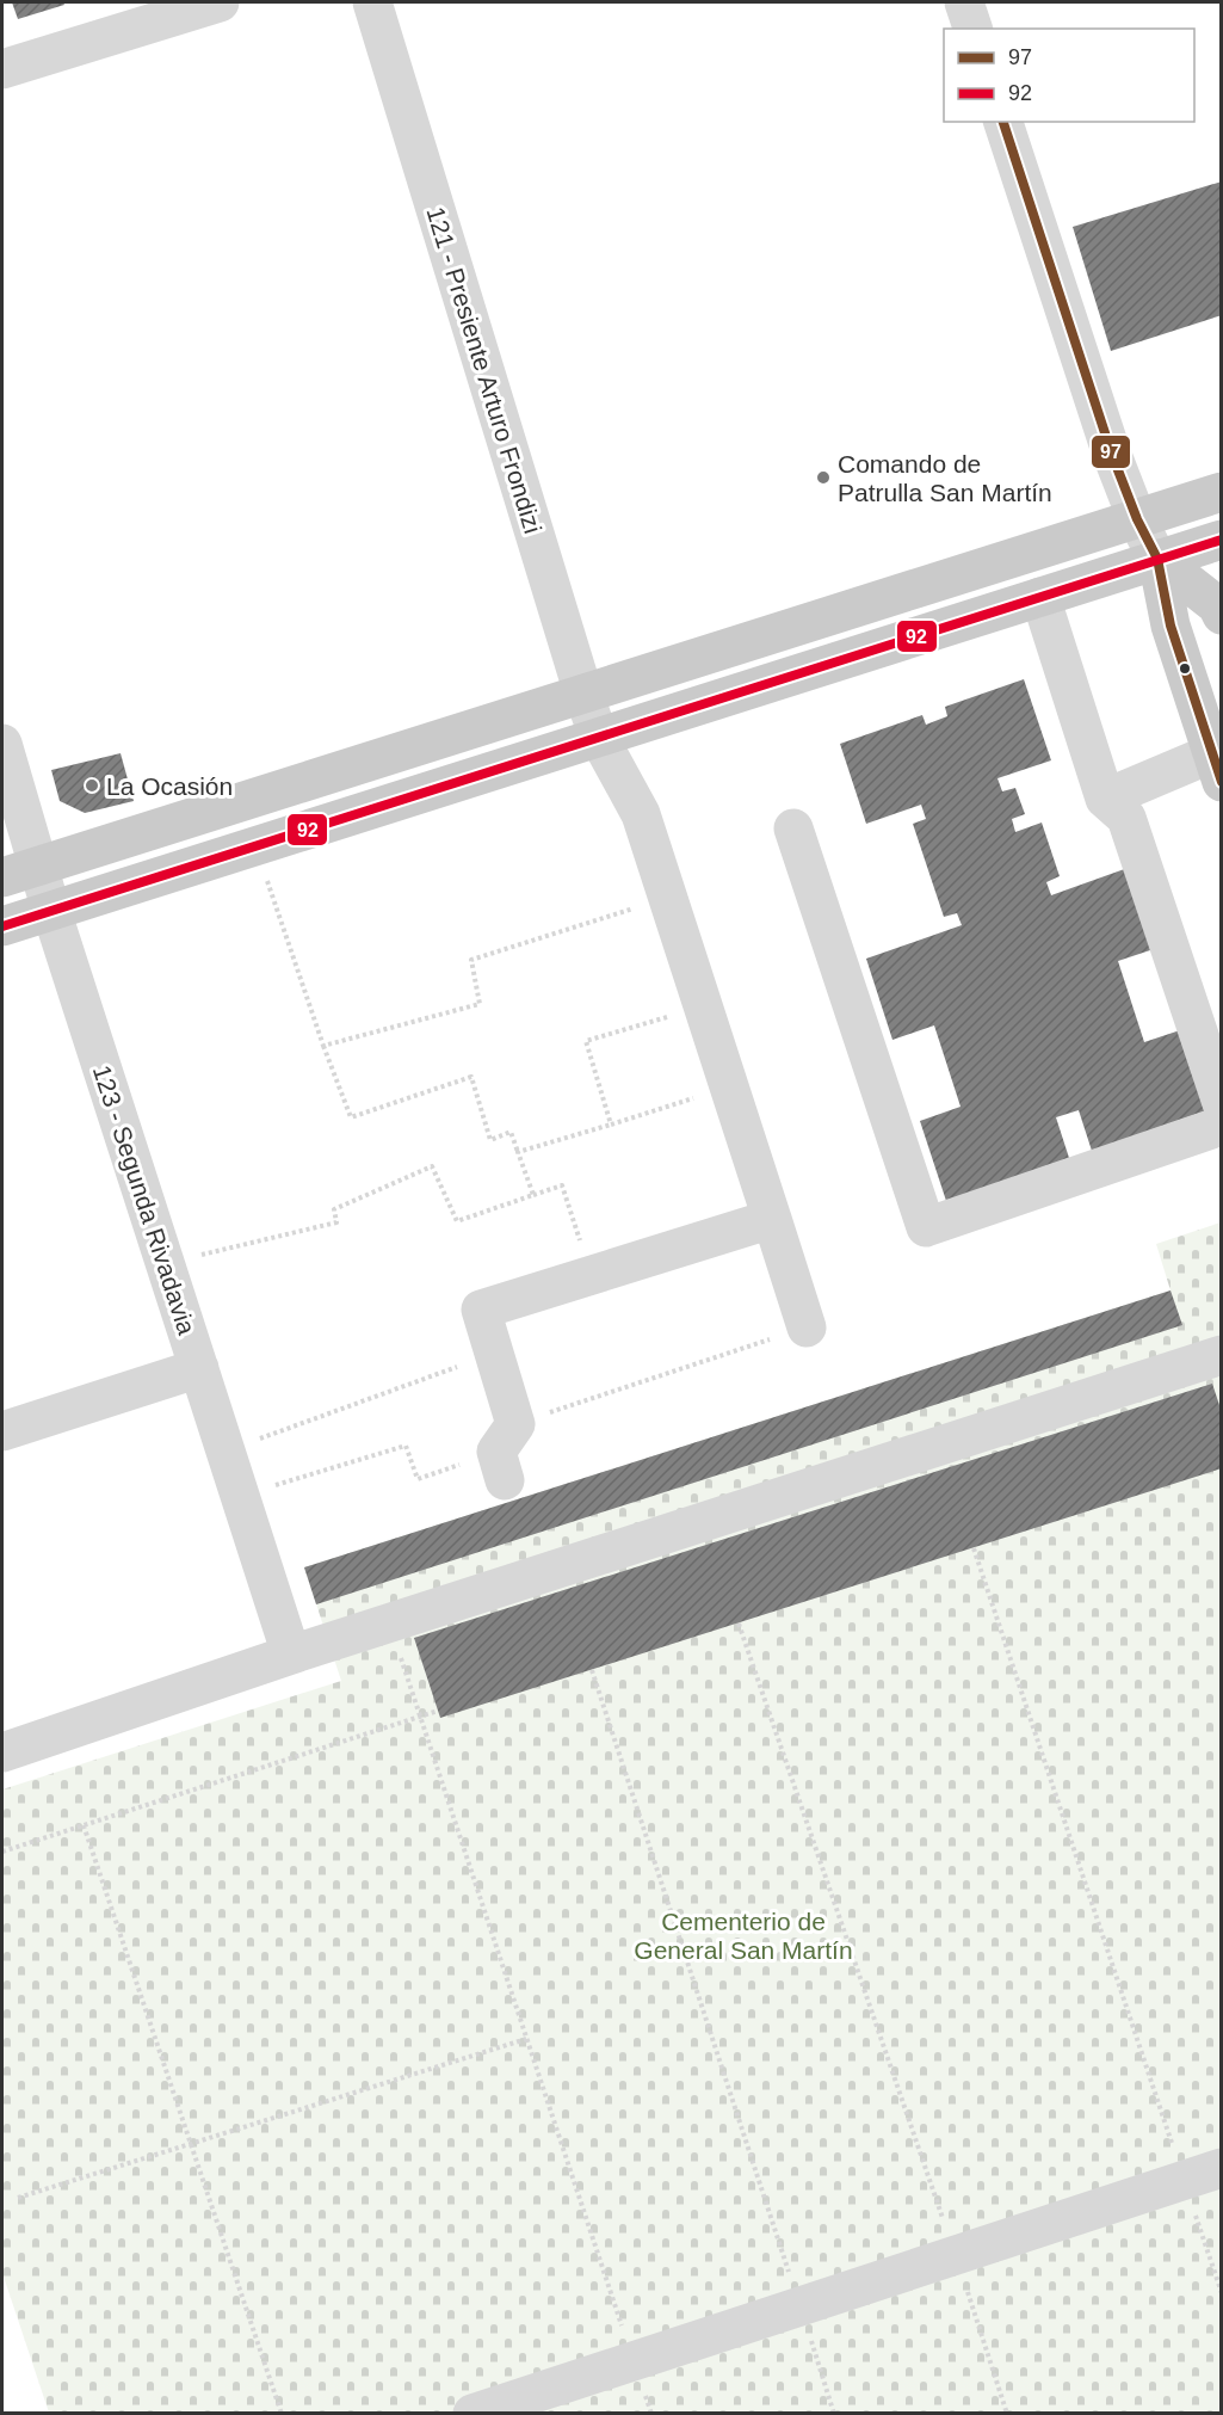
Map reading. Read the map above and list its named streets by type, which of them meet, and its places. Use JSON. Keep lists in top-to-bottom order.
{
  "streets": {
    "street": ["121 - Presiente Arturo Frondizi", "123 - Segunda Rivadavia"]
  },
  "parks": ["Cementerio de General San Martín"],
  "places": ["Comando de Patrulla San Martín", "La Ocasión"],
  "lines": ["transit line 97", "transit line 92"],
  "legend": ["97", "92"]
}
